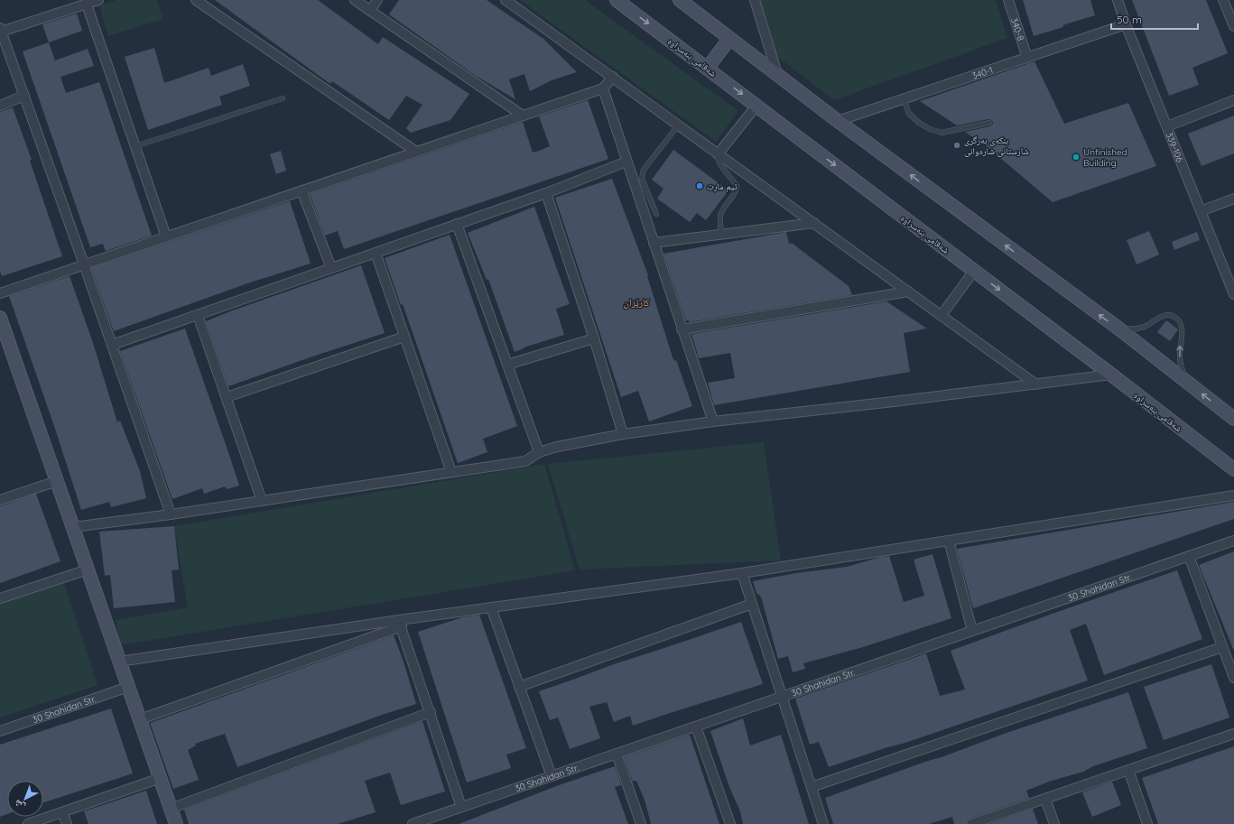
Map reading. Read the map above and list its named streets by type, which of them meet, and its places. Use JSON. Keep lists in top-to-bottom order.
{
  "streets": {
    "main road": ["شەقامی بنەسراوە"],
    "street": [
      "340-8",
      "340-1",
      "339-106",
      "30 Shahidan Str."
    ]
  },
  "crossings": [
    ["340-8", "340-1"],
    ["340-1", "339-106"]
  ],
  "districts": ["کارێزان"],
  "places": ["بنكەی بەرگری شارستانی شارەوانی", "Unfinished Building", "تيم مارت"],
  "scale_bar": "50 m",
  "north": "bottom left"
}
